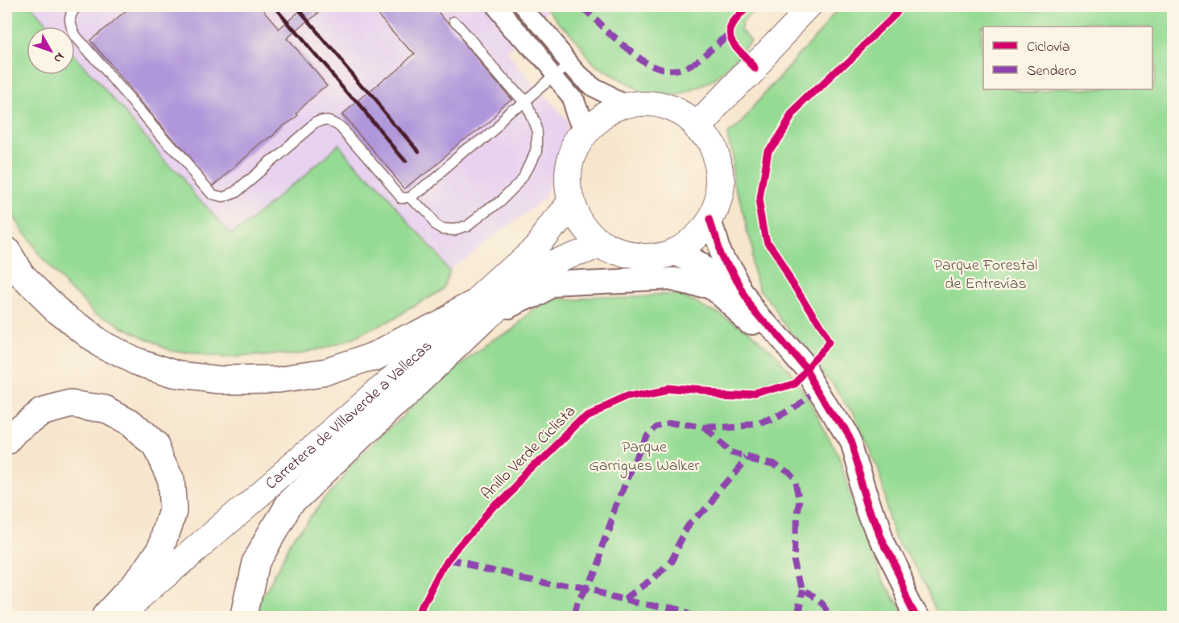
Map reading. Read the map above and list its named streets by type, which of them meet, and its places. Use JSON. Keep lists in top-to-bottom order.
{
  "streets": {
    "main road": ["Carretera de Villaverde a Vallecas"],
    "cycle path": ["Anillo Verde Ciclista"]
  },
  "parks": ["Parque Forestal de Entrevías", "Parque Garrigues Walker"],
  "legend": ["Ciclovía", "Sendero"],
  "north": "bottom right"
}
